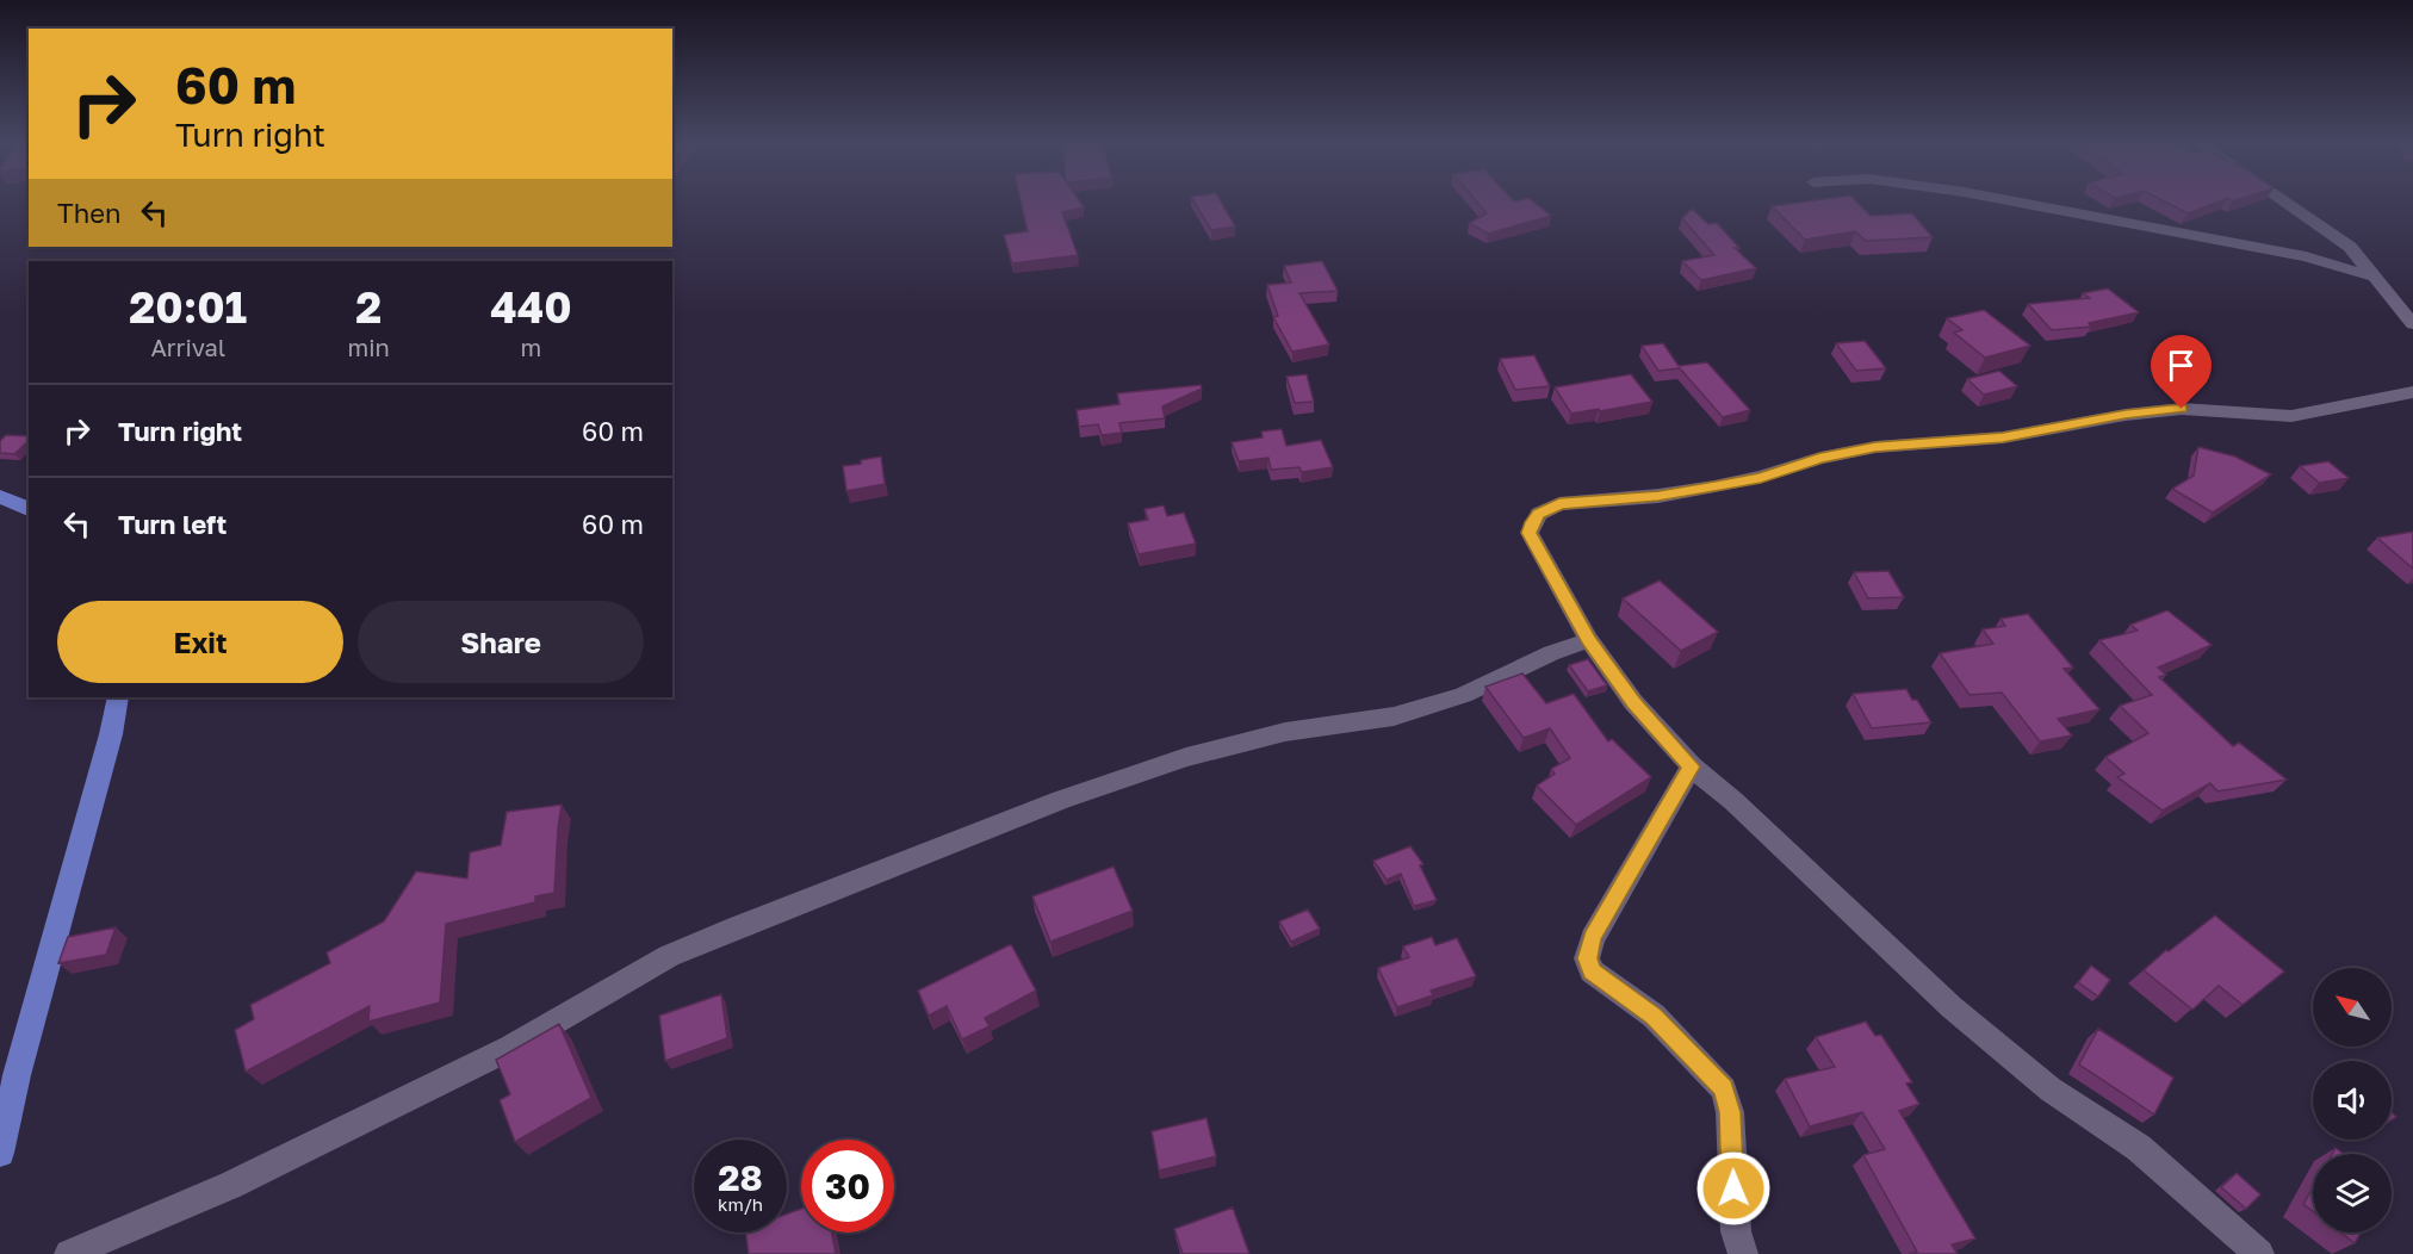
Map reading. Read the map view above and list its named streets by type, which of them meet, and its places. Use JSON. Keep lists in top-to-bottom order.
{
  "north": "top left",
  "page": {
    "turn": ["60 m", "Turn right"],
    "then": "Then",
    "eta": [
      "20:01",
      "Arrival",
      "2",
      "min",
      "440",
      "m"
    ],
    "list": [
      {
        "name": "Turn right",
        "value": "60 m"
      },
      {
        "name": "Turn left",
        "value": "60 m"
      }
    ],
    "buttons": ["Exit", "Share"],
    "speed": "28 km/h",
    "limit": "30"
  }
}
